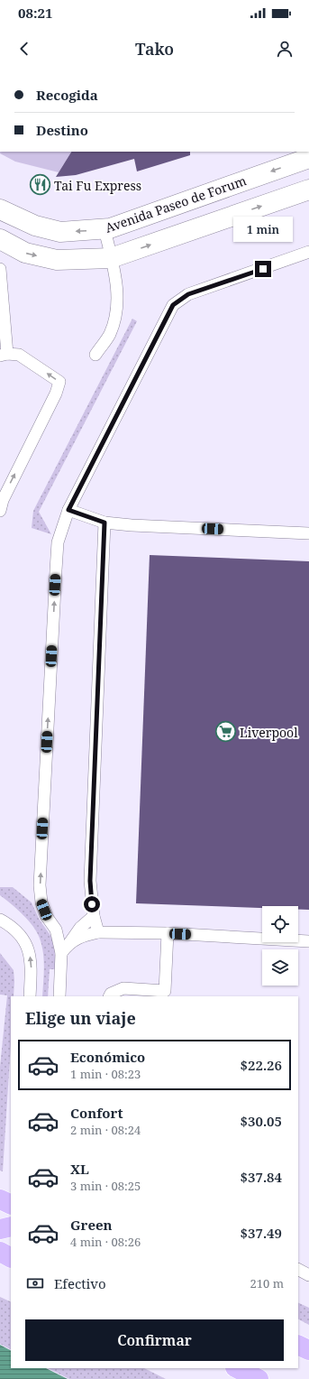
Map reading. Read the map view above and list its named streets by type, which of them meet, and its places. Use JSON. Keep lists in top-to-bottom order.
{
  "streets": {
    "street": ["Avenida Paseo de Forum"]
  },
  "places": {
    "restaurant": ["Tai Fu Express"],
    "supermarket": ["Liverpool"]
  },
  "page": {
    "status": "08:21",
    "header": "Tako",
    "banner": ["Recogida", "Destino"],
    "bubble": "1 min",
    "heading": "Elige un viaje",
    "list": [
      {
        "name": "Económico",
        "note": "1 min · 08:23",
        "value": "$22.26"
      },
      {
        "name": "Confort",
        "note": "2 min · 08:24",
        "value": "$30.05"
      },
      {
        "name": "XL",
        "note": "3 min · 08:25",
        "value": "$37.84"
      },
      {
        "name": "Green",
        "note": "4 min · 08:26",
        "value": "$37.49"
      }
    ],
    "pay": ["Efectivo", "210 m"],
    "buttons": "Confirmar"
  }
}
